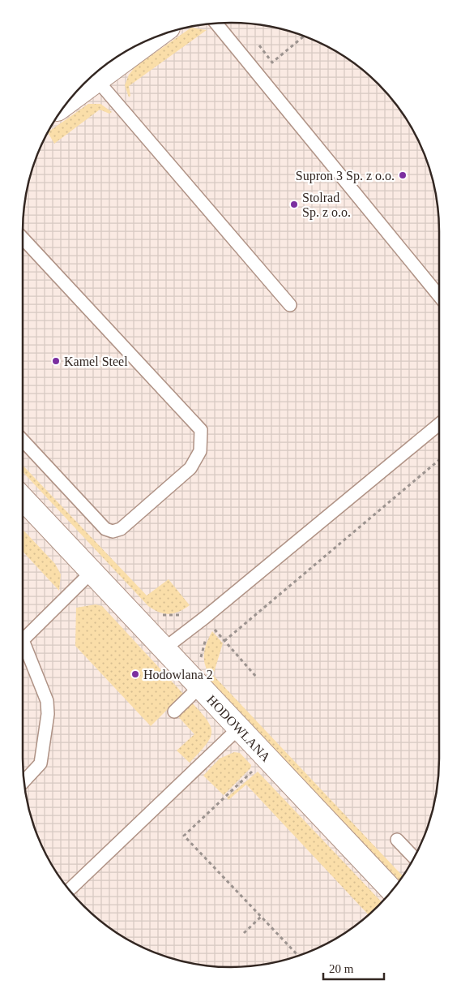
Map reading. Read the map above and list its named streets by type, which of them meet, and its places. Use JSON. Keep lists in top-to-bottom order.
{
  "streets": {
    "street": ["HODOWLANA"]
  },
  "places": [
    "Supron 3 Sp. z o.o.",
    "Stolrad Sp. z o.o.",
    "Kamel Steel",
    "Hodowlana 2"
  ],
  "scale_bar": "20 m"
}
